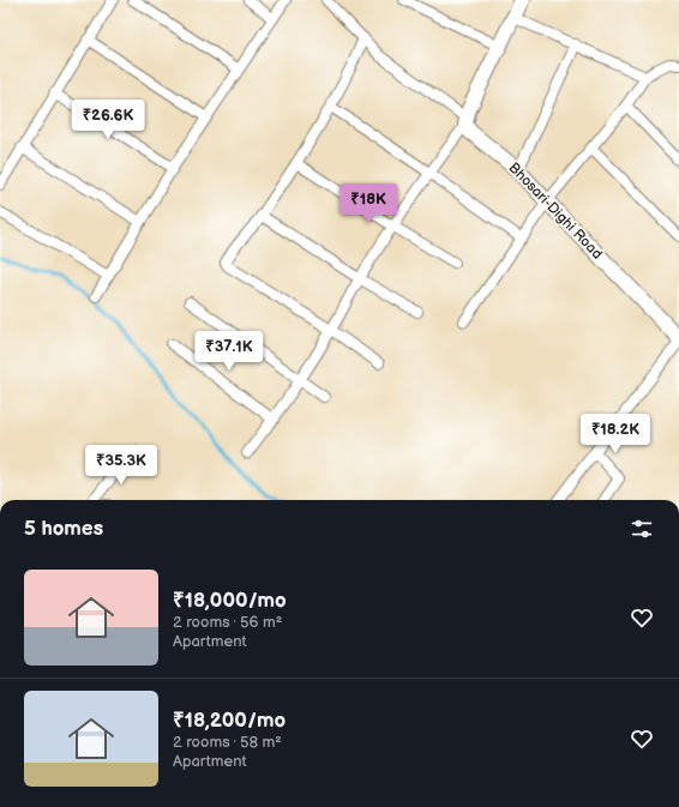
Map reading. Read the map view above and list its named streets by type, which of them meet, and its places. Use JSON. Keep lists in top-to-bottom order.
{
  "streets": {
    "street": ["Bhosari-Dighi Road"]
  },
  "page": {
    "price": [
      "₹26.6K",
      "₹18K",
      "₹37.1K",
      "₹18.2K",
      "₹35.3K"
    ],
    "heading": "5 homes",
    "list": [
      {
        "name": "₹18,000/mo",
        "note": "2 rooms · 56 m² · Apartment"
      },
      {
        "name": "₹18,200/mo",
        "note": "2 rooms · 58 m² · Apartment"
      }
    ]
  }
}
